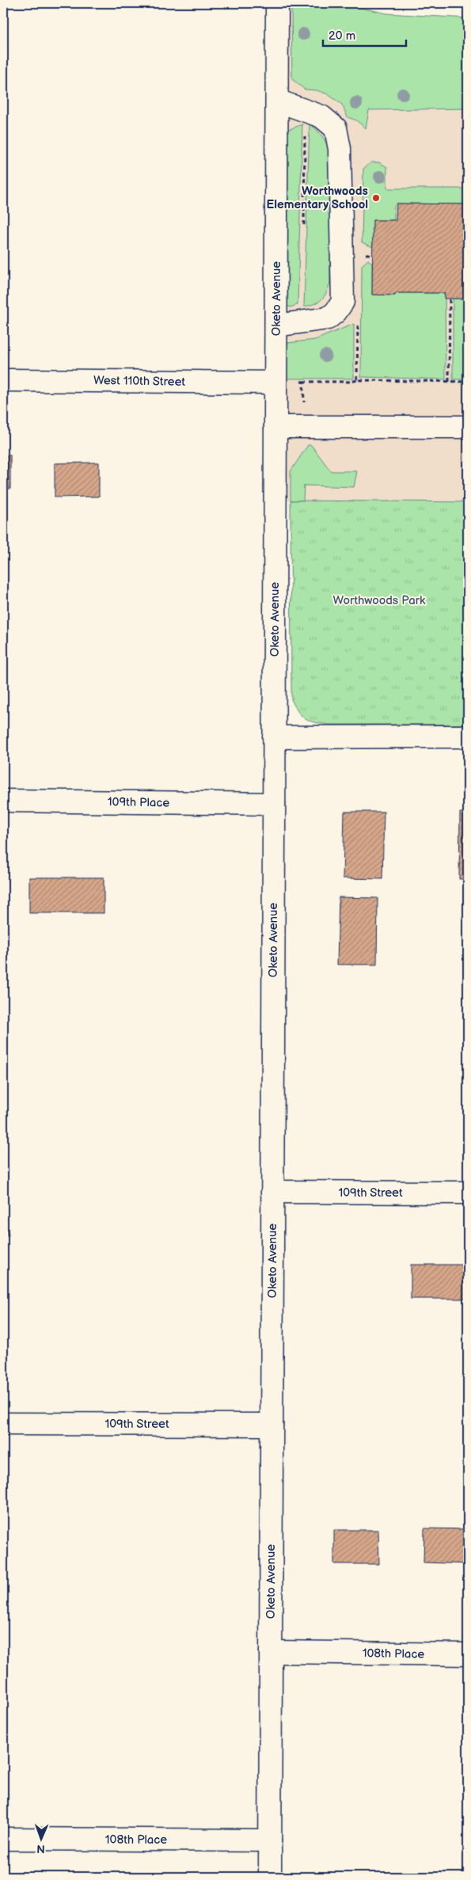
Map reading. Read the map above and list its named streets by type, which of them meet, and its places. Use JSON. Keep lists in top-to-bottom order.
{
  "streets": {
    "street": [
      "Oketo Avenue",
      "West 110th Street",
      "109th Place",
      "109th Street",
      "108th Place"
    ]
  },
  "crossings": [
    ["Oketo Avenue", "West 110th Street"],
    ["Oketo Avenue", "109th Place"],
    ["Oketo Avenue", "109th Street"],
    ["Oketo Avenue", "108th Place"]
  ],
  "parks": ["Worthwoods Park"],
  "places": ["Worthwoods Elementary School"],
  "scale_bar": "20 m",
  "north": "bottom"
}
